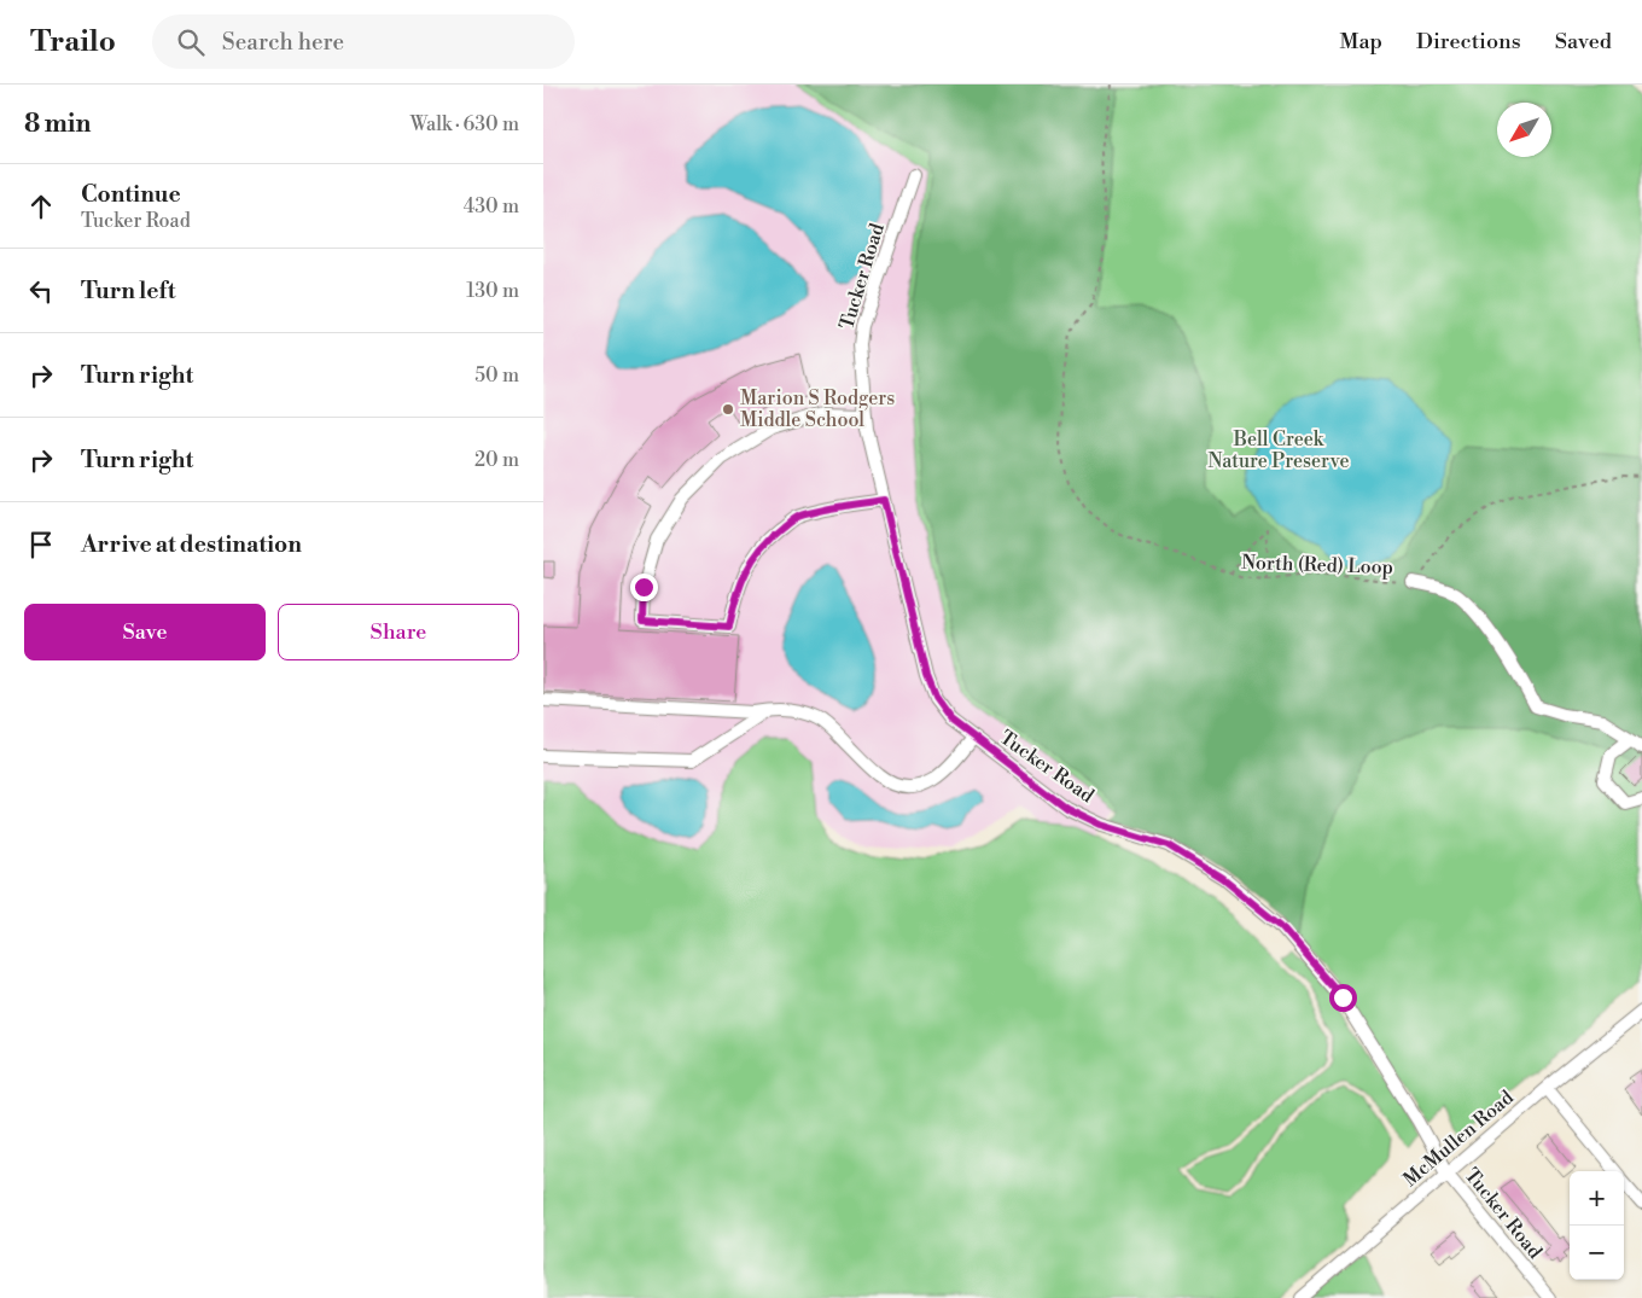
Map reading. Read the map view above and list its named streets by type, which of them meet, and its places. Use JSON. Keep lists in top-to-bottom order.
{
  "streets": {
    "street": ["Tucker Road", "McMullen Road"],
    "path": ["North (Red) Loop"]
  },
  "crossings": [
    ["Tucker Road", "McMullen Road"]
  ],
  "parks": ["Bell Creek Nature Preserve"],
  "places": ["Marion S Rodgers Middle School"],
  "north": "bottom left",
  "page": {
    "header": "Trailo",
    "search": "Search here",
    "nav": ["Map", "Directions", "Saved"],
    "heading": ["8 min", "Walk · 630 m"],
    "list": [
      ["Continue", "Tucker Road", "430 m"],
      ["Turn left", "130 m"],
      ["Turn right", "50 m"],
      ["Turn right", "20 m"],
      "Arrive at destination"
    ],
    "buttons": ["Save", "Share"],
    "map_buttons": ["+", "−"]
  }
}
